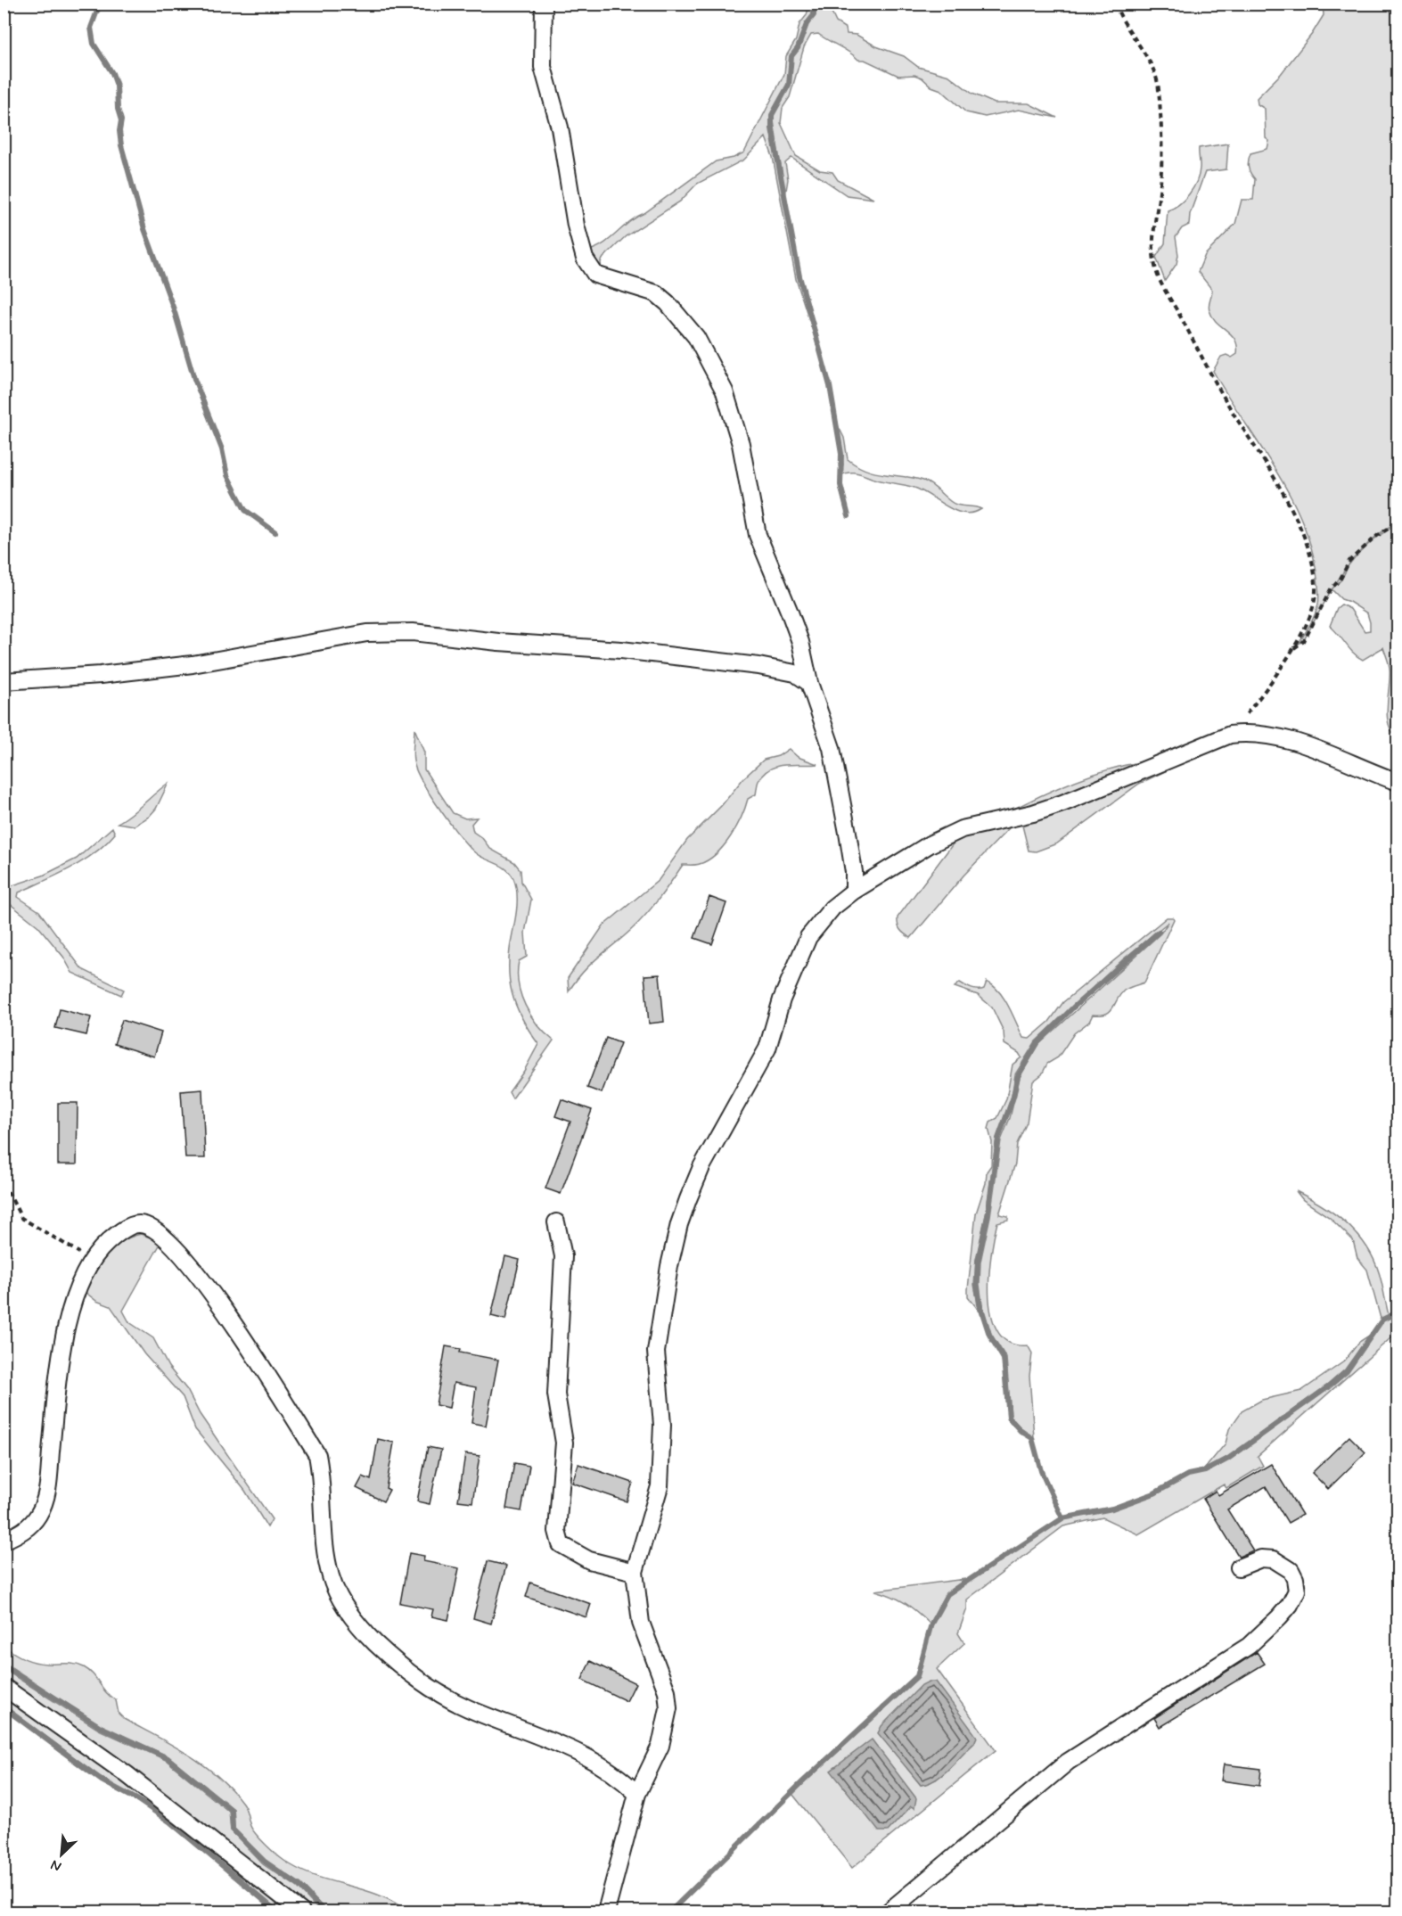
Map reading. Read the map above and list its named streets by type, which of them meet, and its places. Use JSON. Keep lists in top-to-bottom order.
{
  "north": "bottom left"
}
